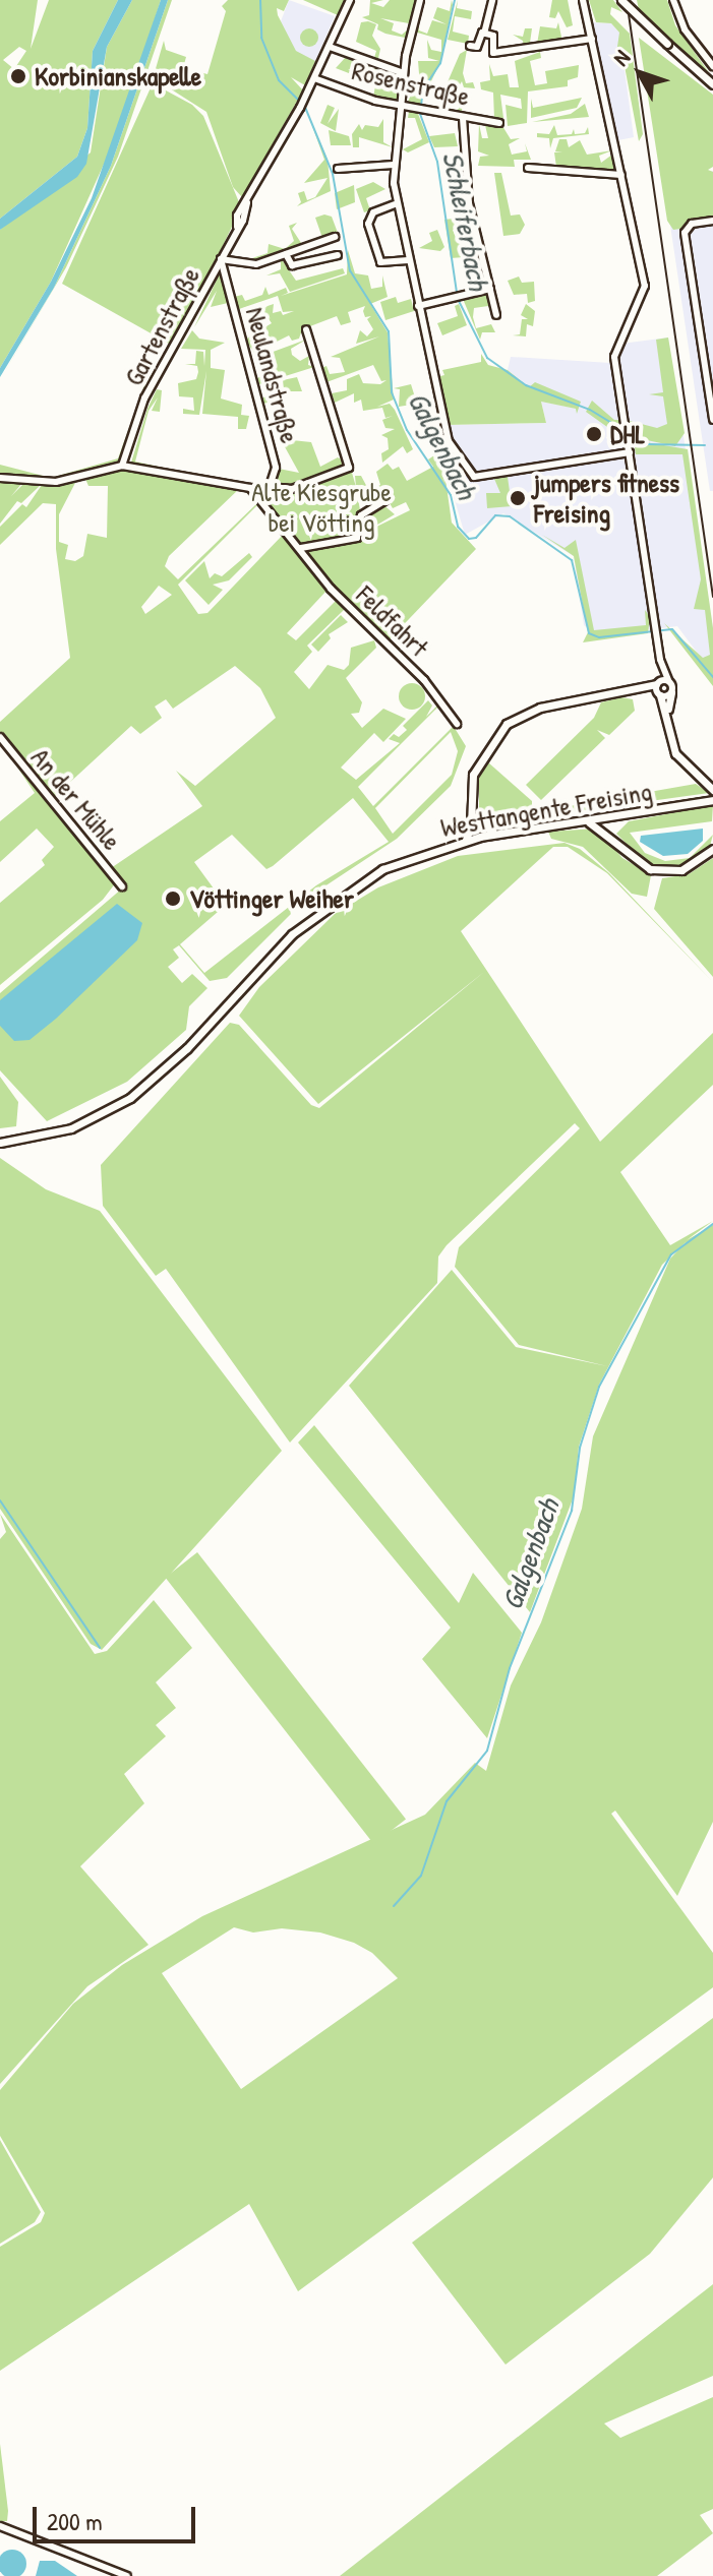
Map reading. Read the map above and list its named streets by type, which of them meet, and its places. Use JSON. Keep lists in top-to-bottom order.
{
  "streets": {
    "main road": ["Westtangente Freising"],
    "street": [
      "Rosenstraße",
      "Gartenstraße",
      "Neulandstraße",
      "Feldfahrt",
      "An der Mühle"
    ]
  },
  "crossings": [
    ["Rosenstraße", "Gartenstraße"],
    ["Gartenstraße", "Neulandstraße"]
  ],
  "water": ["Schleiferbach", "Galgenbach"],
  "parks": ["Alte Kiesgrube bei Vötting"],
  "places": [
    "Korbinianskapelle",
    "DHL",
    "jumpers fitness Freising",
    "Vöttinger Weiher"
  ],
  "scale_bar": "200 m",
  "north": "top left"
}
